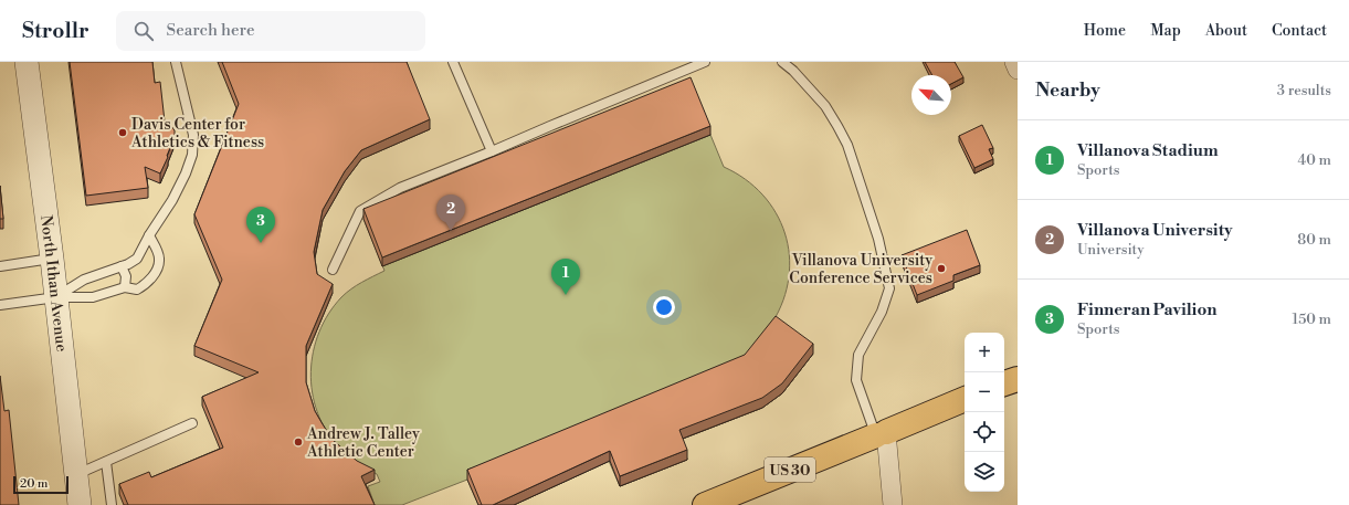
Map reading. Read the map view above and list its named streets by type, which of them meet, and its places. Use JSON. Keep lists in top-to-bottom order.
{
  "streets": {
    "highway": ["US 30"],
    "street": ["North Ithan Avenue"]
  },
  "places": ["Davis Center for Athletics & Fitness", "Villanova University Conference Services", "Andrew J. Talley Athletic Center"],
  "scale_bar": "20 m",
  "north": "top left",
  "page": {
    "header": "Strollr",
    "search": "Search here",
    "nav": [
      "Home",
      "Map",
      "About",
      "Contact"
    ],
    "heading": ["Nearby", "3 results"],
    "list": [
      {
        "mark": "1",
        "name": "Villanova Stadium",
        "note": "Sports",
        "value": "40 m"
      },
      {
        "mark": "2",
        "name": "Villanova University",
        "note": "University",
        "value": "80 m"
      },
      {
        "mark": "3",
        "name": "Finneran Pavilion",
        "note": "Sports",
        "value": "150 m"
      }
    ],
    "pins": ["2", "3", "1"],
    "map_buttons": ["+", "−"],
    "scale": "20 m"
  }
}
